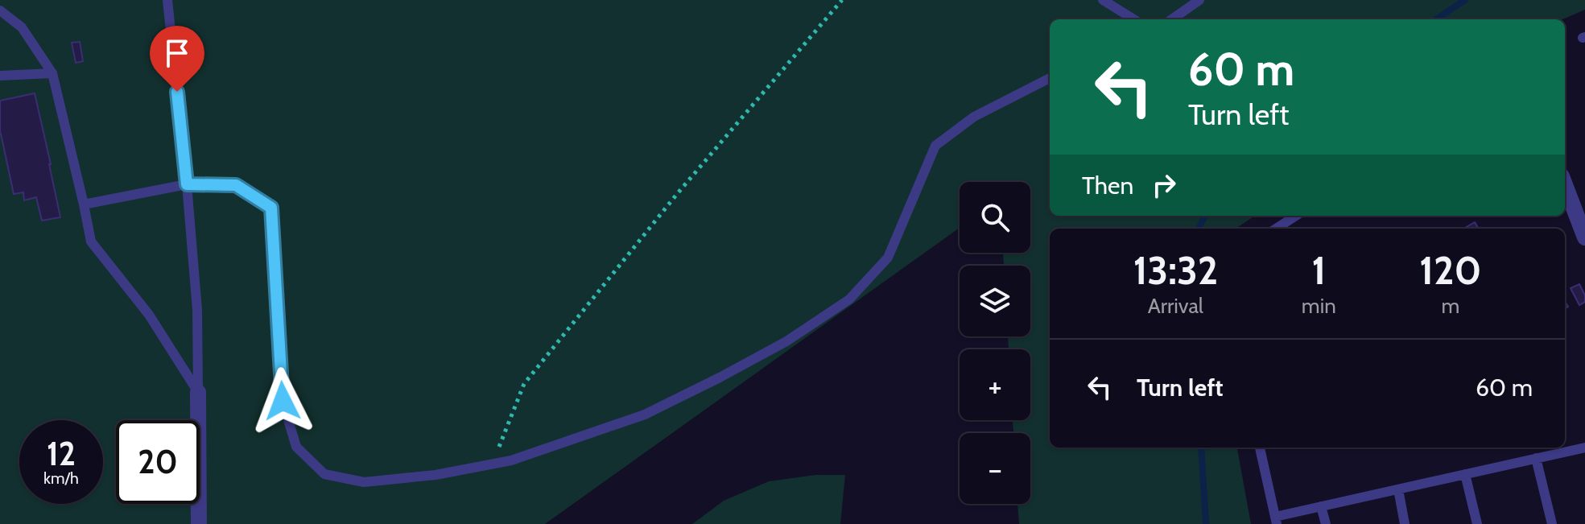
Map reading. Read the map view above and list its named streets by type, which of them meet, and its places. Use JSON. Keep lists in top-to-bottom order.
{
  "page": {
    "turn": ["60 m", "Turn left"],
    "then": "Then",
    "map_buttons": ["+", "−"],
    "eta": [
      "13:32",
      "Arrival",
      "1",
      "min",
      "120",
      "m"
    ],
    "list": [
      {
        "name": "Turn left",
        "value": "60 m"
      }
    ],
    "speed": "12 km/h",
    "limit": "20"
  }
}
